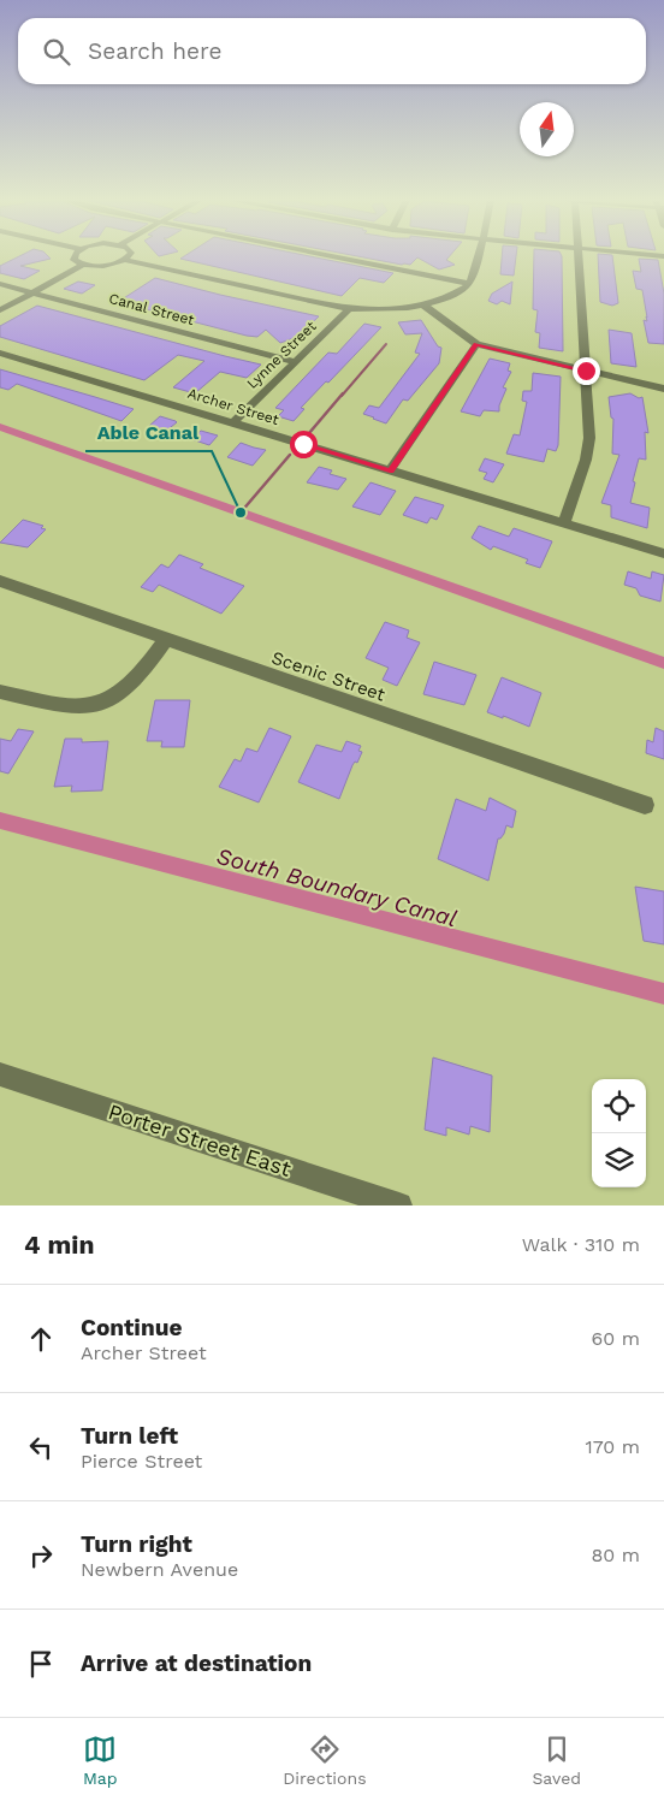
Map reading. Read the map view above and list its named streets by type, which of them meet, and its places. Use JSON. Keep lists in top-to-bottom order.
{
  "streets": {
    "street": [
      "Canal Street",
      "Lynne Street",
      "Archer Street",
      "Scenic Street",
      "Porter Street East"
    ]
  },
  "crossings": [
    ["Canal Street", "Lynne Street"],
    ["Lynne Street", "Archer Street"]
  ],
  "water": ["South Boundary Canal"],
  "places": ["Able Canal"],
  "north": "top",
  "page": {
    "search": "Search here",
    "heading": ["4 min", "Walk · 310 m"],
    "list": [
      ["Continue", "Archer Street", "60 m"],
      ["Turn left", "Pierce Street", "170 m"],
      ["Turn right", "Newbern Avenue", "80 m"],
      "Arrive at destination"
    ],
    "nav": ["Map", "Directions", "Saved"]
  }
}
